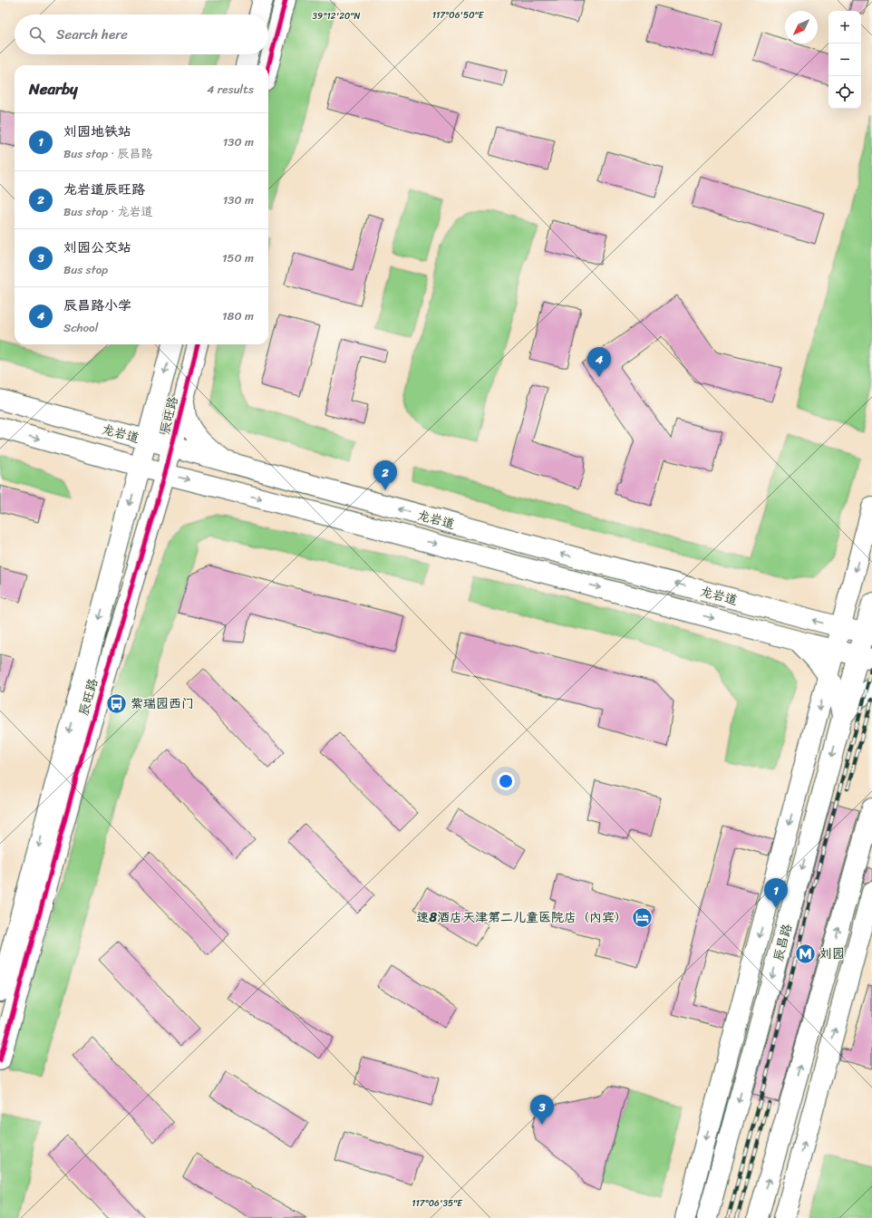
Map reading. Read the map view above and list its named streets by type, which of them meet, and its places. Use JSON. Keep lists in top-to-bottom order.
{
  "streets": {
    "main road": ["辰旺路", "龙岩道", "辰昌路"]
  },
  "crossings": [
    ["辰旺路", "龙岩道"],
    ["龙岩道", "辰昌路"]
  ],
  "places": {
    "bus stop": ["紫瑞园西门"],
    "hotel": ["速8酒店天津第二儿童医院店（内宾）"],
    "metro station": ["刘园"]
  },
  "north": "bottom left",
  "page": {
    "map_buttons": ["+", "−"],
    "search": "Search here",
    "heading": ["Nearby", "4 results"],
    "list": [
      {
        "mark": "1",
        "name": "刘园地铁站",
        "note": "Bus stop · 辰昌路",
        "value": "130 m"
      },
      {
        "mark": "2",
        "name": "龙岩道辰旺路",
        "note": "Bus stop · 龙岩道",
        "value": "130 m"
      },
      {
        "mark": "3",
        "name": "刘园公交站",
        "note": "Bus stop",
        "value": "150 m"
      },
      {
        "mark": "4",
        "name": "辰昌路小学",
        "note": "School",
        "value": "180 m"
      }
    ],
    "pins": [
      "4",
      "2",
      "1",
      "3"
    ]
  },
  "coordinates": ["117°06'50\"E", "39°12'20\"N", "117°06'35\"E"]
}
